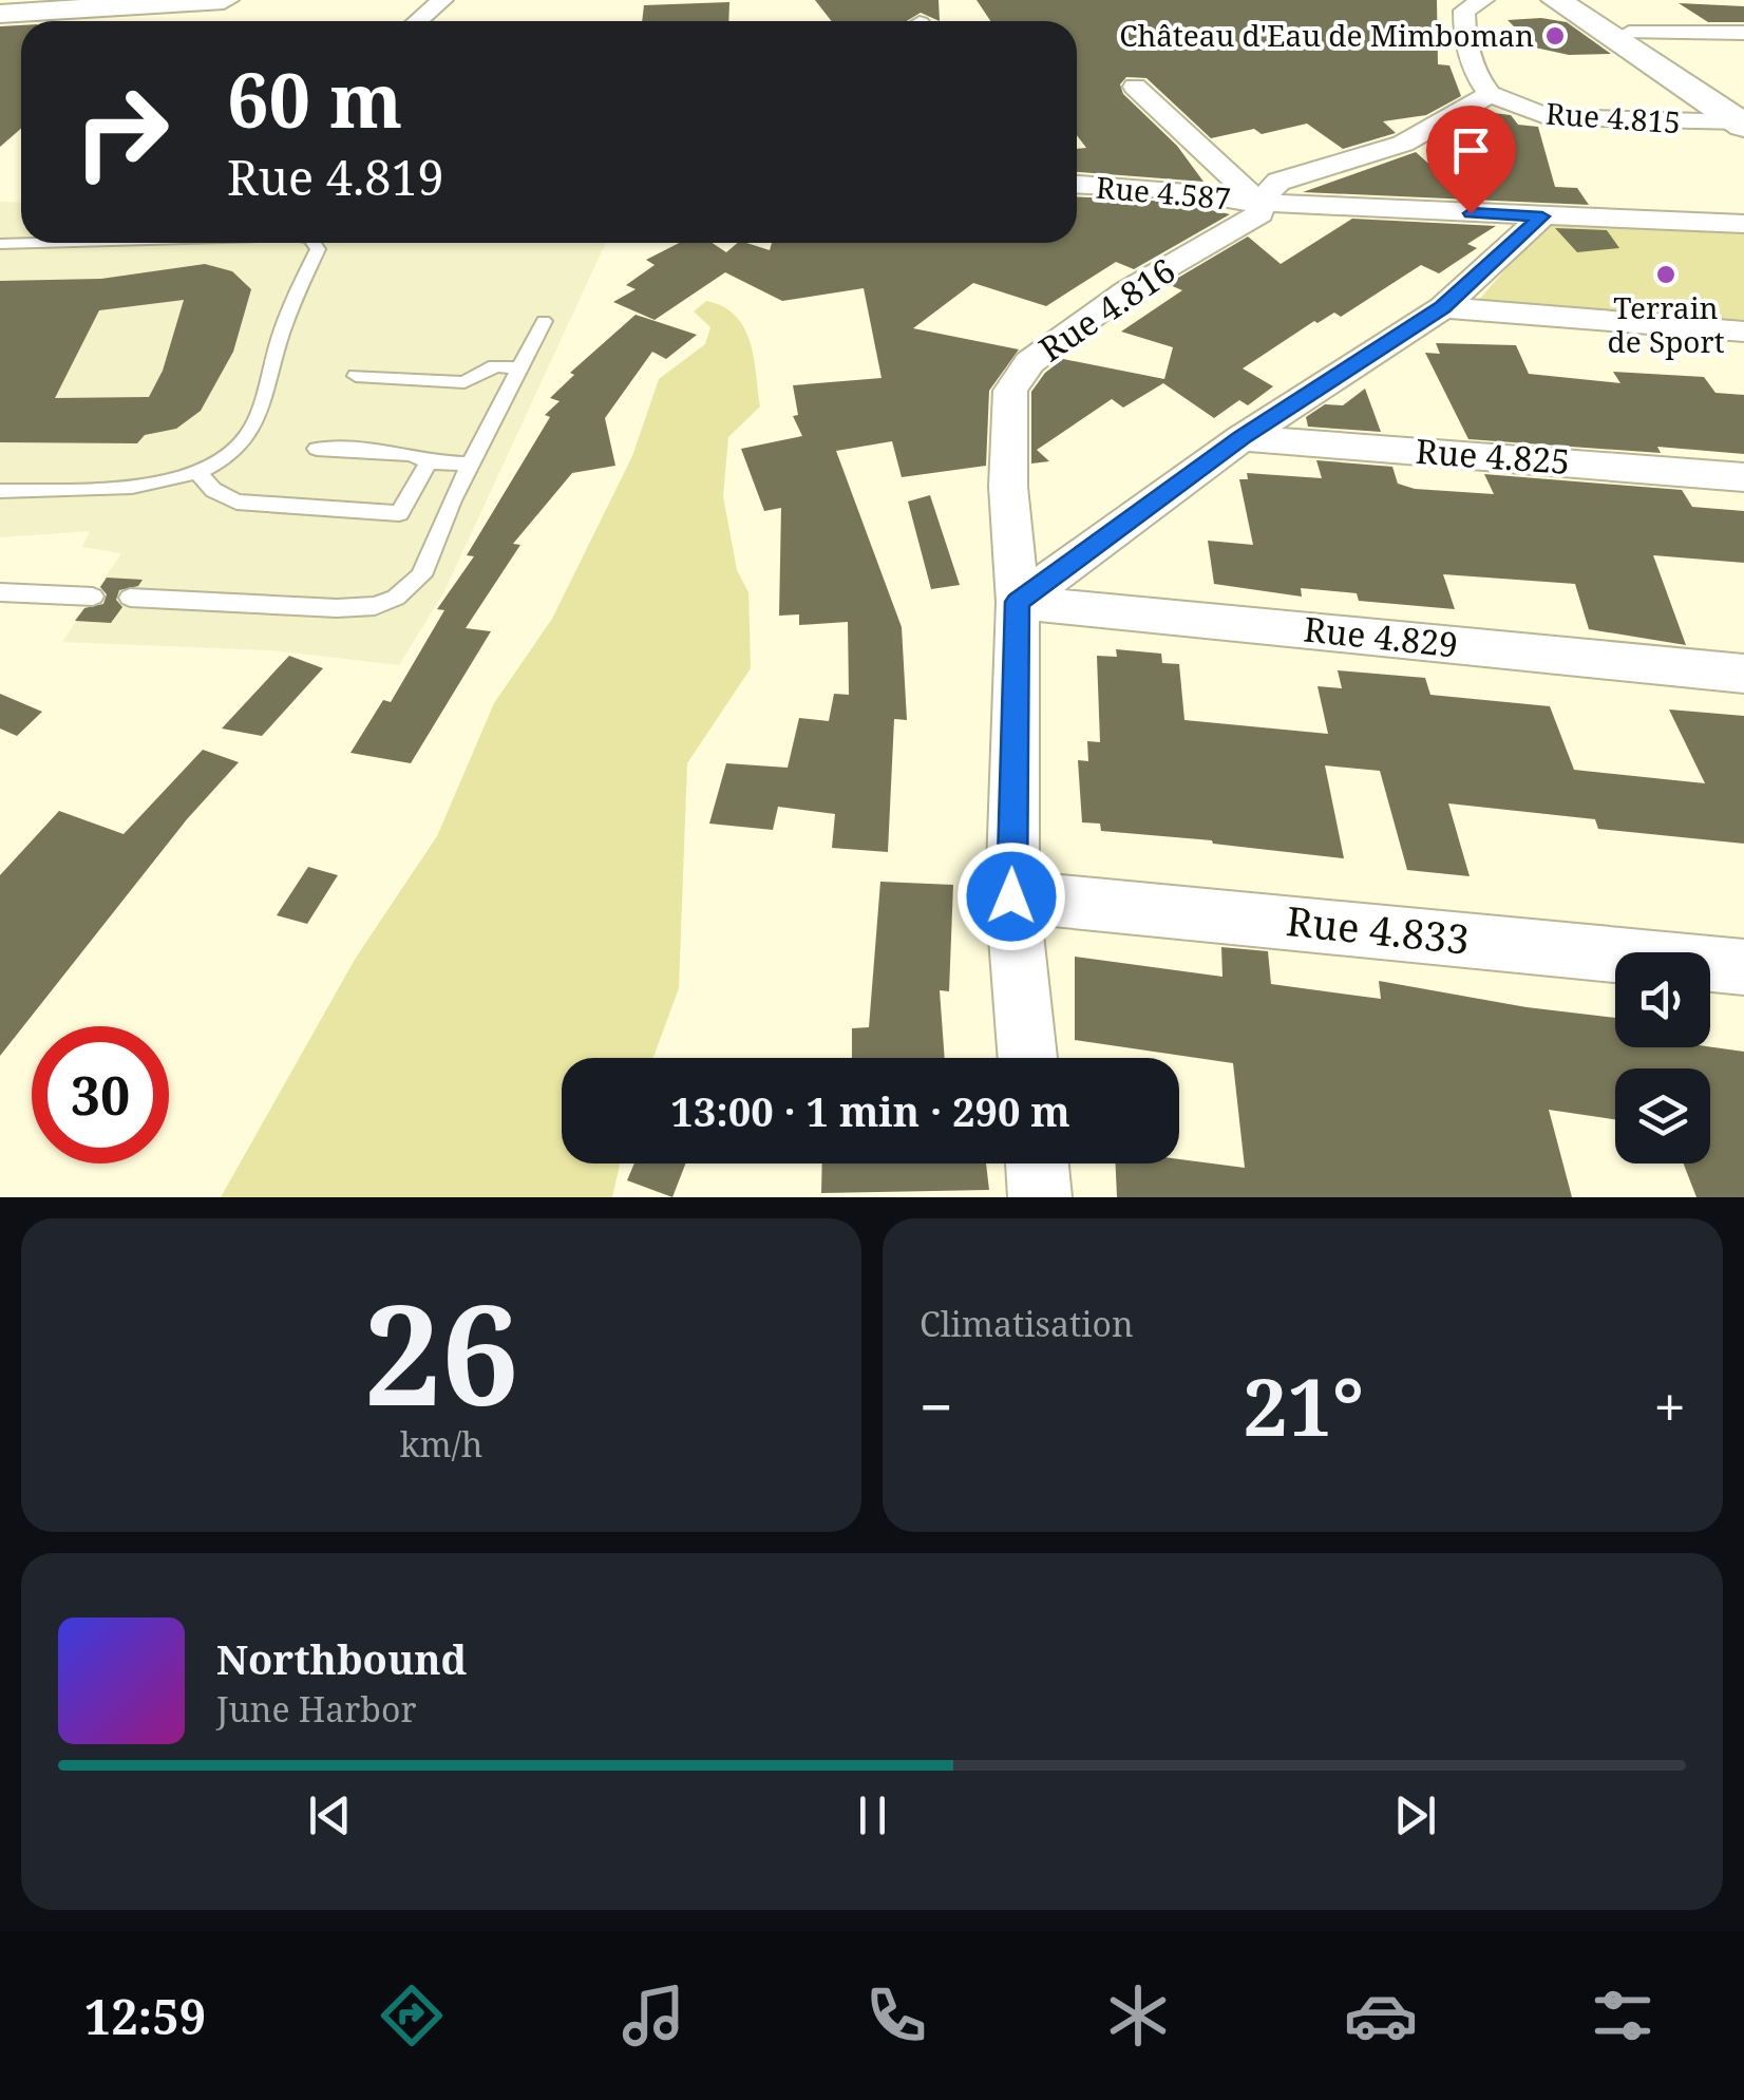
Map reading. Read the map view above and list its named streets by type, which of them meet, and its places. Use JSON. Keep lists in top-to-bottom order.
{
  "streets": {
    "street": [
      "Rue 4.815",
      "Rue 4.587",
      "Rue 4.816",
      "Rue 4.825",
      "Rue 4.829",
      "Rue 4.833"
    ]
  },
  "crossings": [
    ["Rue 4.815", "Rue 4.816"],
    ["Rue 4.587", "Rue 4.816"],
    ["Rue 4.816", "Rue 4.829"],
    ["Rue 4.816", "Rue 4.833"]
  ],
  "places": ["Château d'Eau de Mimboman", "Terrain de Sport"],
  "page": {
    "turn": ["60 m", "Rue 4.819"],
    "limit": "30",
    "trip": "13:00 · 1 min · 290 m",
    "tile": [
      ["26", "km/h"],
      "Climatisation"
    ],
    "heat": ["−", "21°", "+"],
    "song": ["Northbound", "June Harbor"],
    "tabs": "12:59"
  }
}
